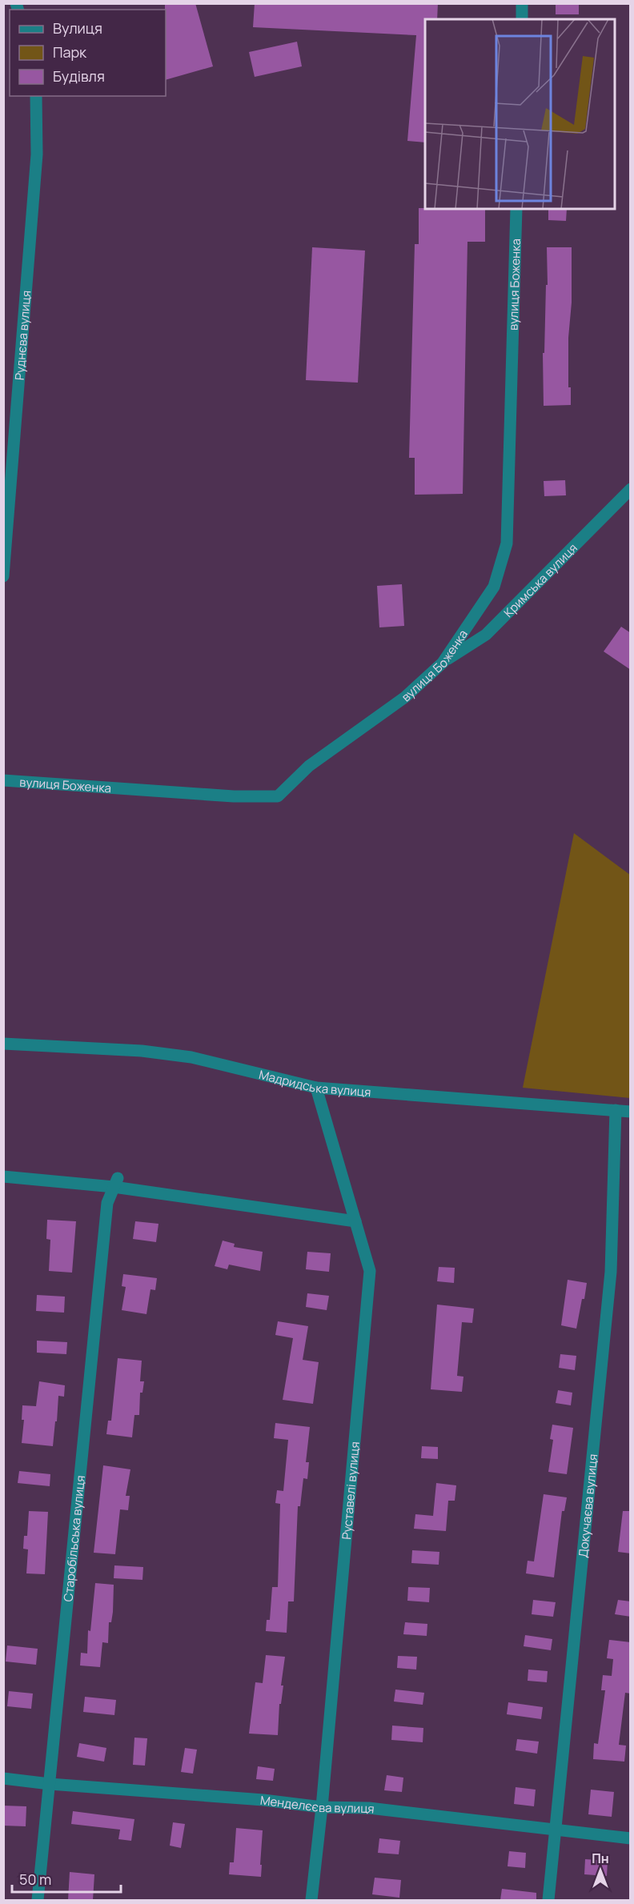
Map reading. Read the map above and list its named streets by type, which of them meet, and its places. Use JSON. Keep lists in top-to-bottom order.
{
  "streets": {
    "street": [
      "вулиця Боженка",
      "Руднєва вулиця",
      "Кримська вулиця",
      "Мадридська вулиця",
      "Руставелі вулиця",
      "Докучаєва вулиця",
      "Старобільська вулиця",
      "Менделєєва вулиця"
    ]
  },
  "crossings": [
    ["вулиця Боженка", "Кримська вулиця"],
    ["Мадридська вулиця", "Руставелі вулиця"],
    ["Мадридська вулиця", "Докучаєва вулиця"],
    ["Руставелі вулиця", "Менделєєва вулиця"],
    ["Докучаєва вулиця", "Менделєєва вулиця"],
    ["Старобільська вулиця", "Менделєєва вулиця"]
  ],
  "legend": ["Вулиця", "Парк", "Будівля"],
  "scale_bar": "50 m",
  "north": "top"
}
